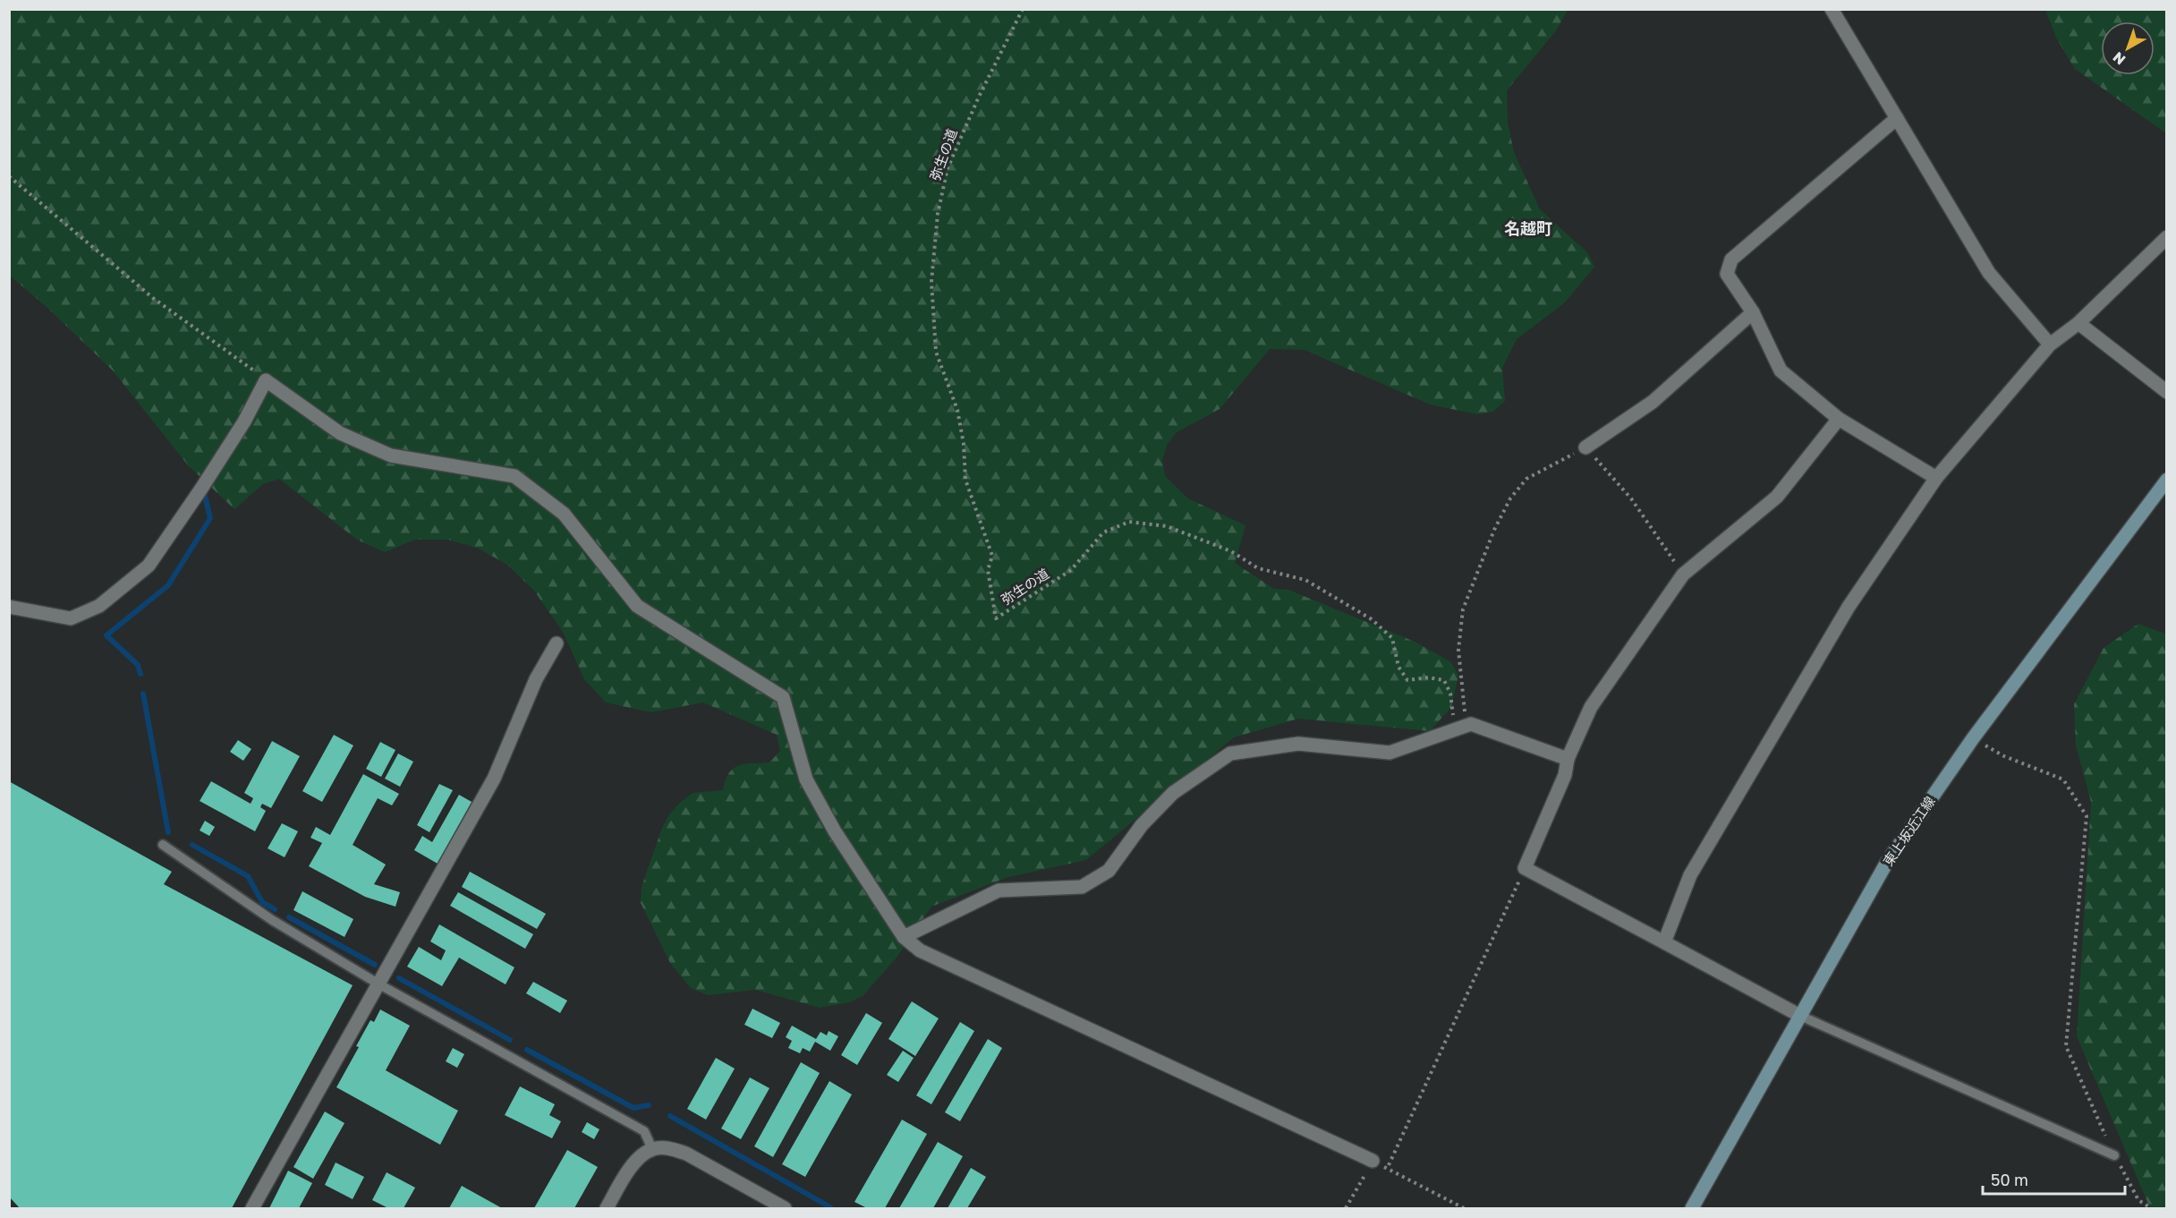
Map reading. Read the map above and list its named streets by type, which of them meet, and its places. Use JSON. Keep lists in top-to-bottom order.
{
  "streets": {
    "main road": ["東上坂近江線"],
    "path": ["弥生の道"]
  },
  "districts": ["名越町"],
  "scale_bar": "50 m",
  "north": "bottom left"
}
